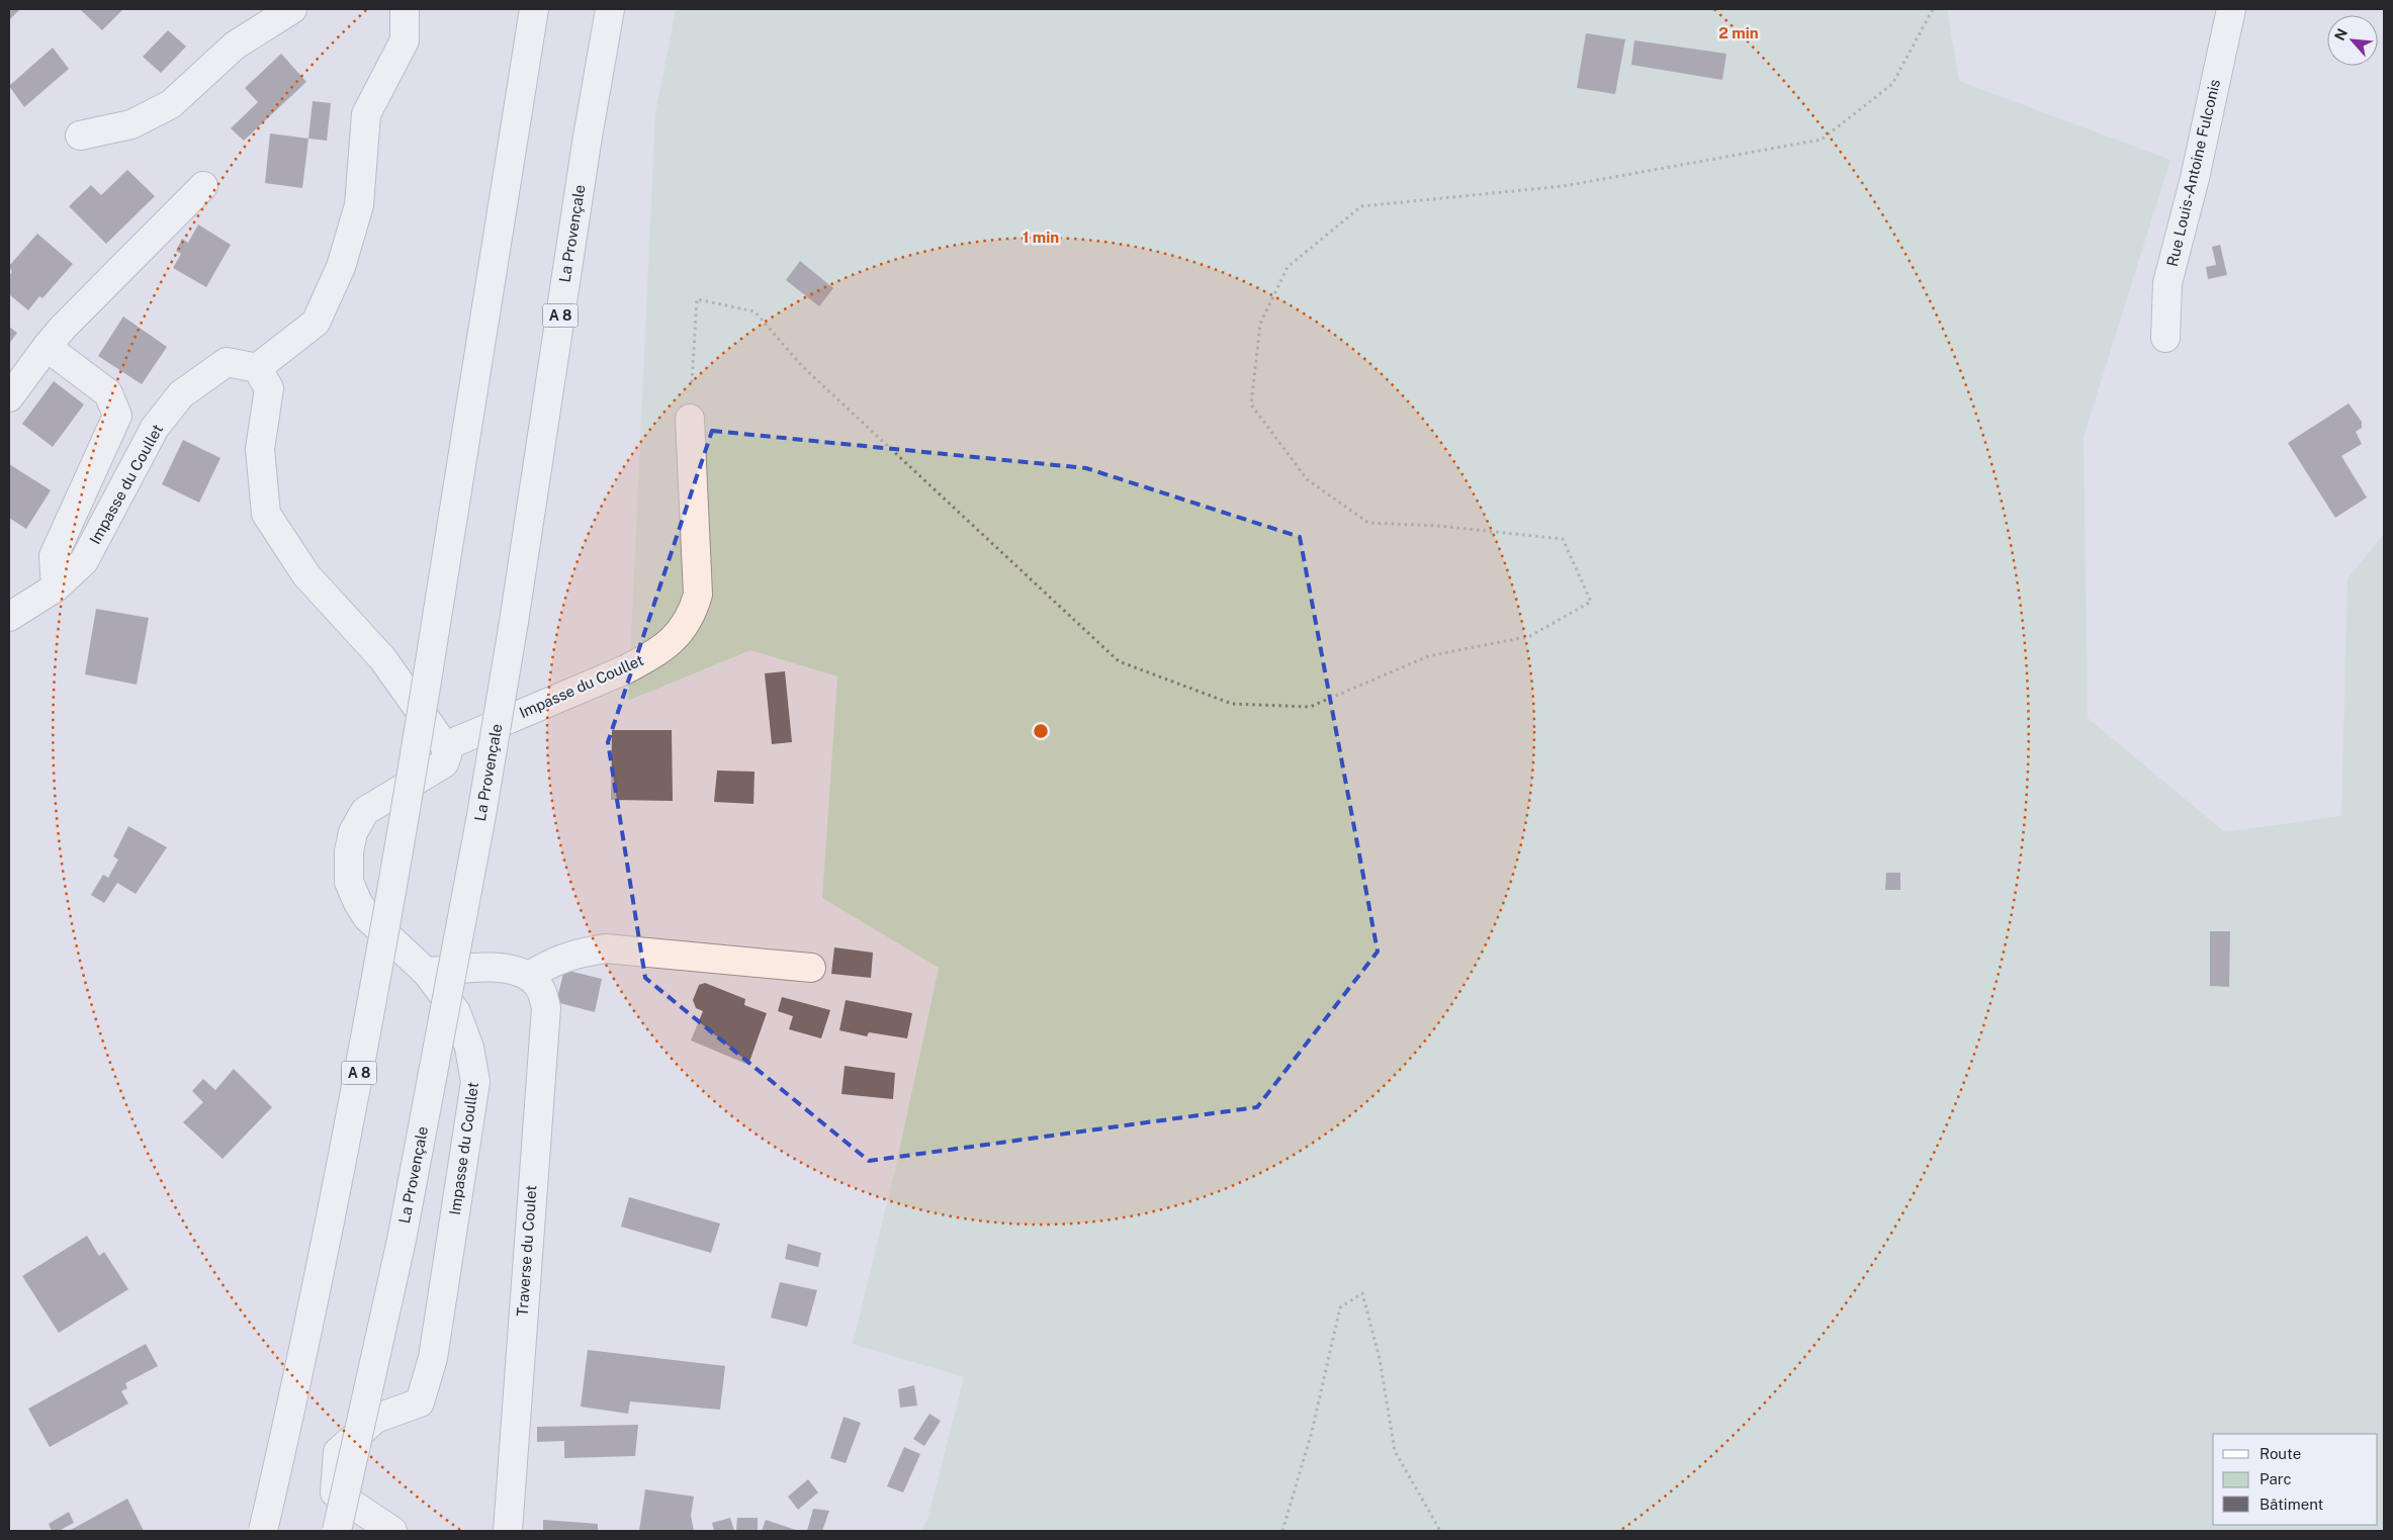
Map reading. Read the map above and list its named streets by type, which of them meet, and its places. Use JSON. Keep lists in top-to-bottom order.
{
  "streets": {
    "main road": [
      "Rue Louis-Antoine Fulconis",
      "La Provençale",
      "A 8",
      "Impasse du Coullet",
      "Traverse du Coulet"
    ]
  },
  "legend": ["Route", "Parc", "Bâtiment"],
  "north": "top left",
  "rings": ["2 min", "1 min"]
}
